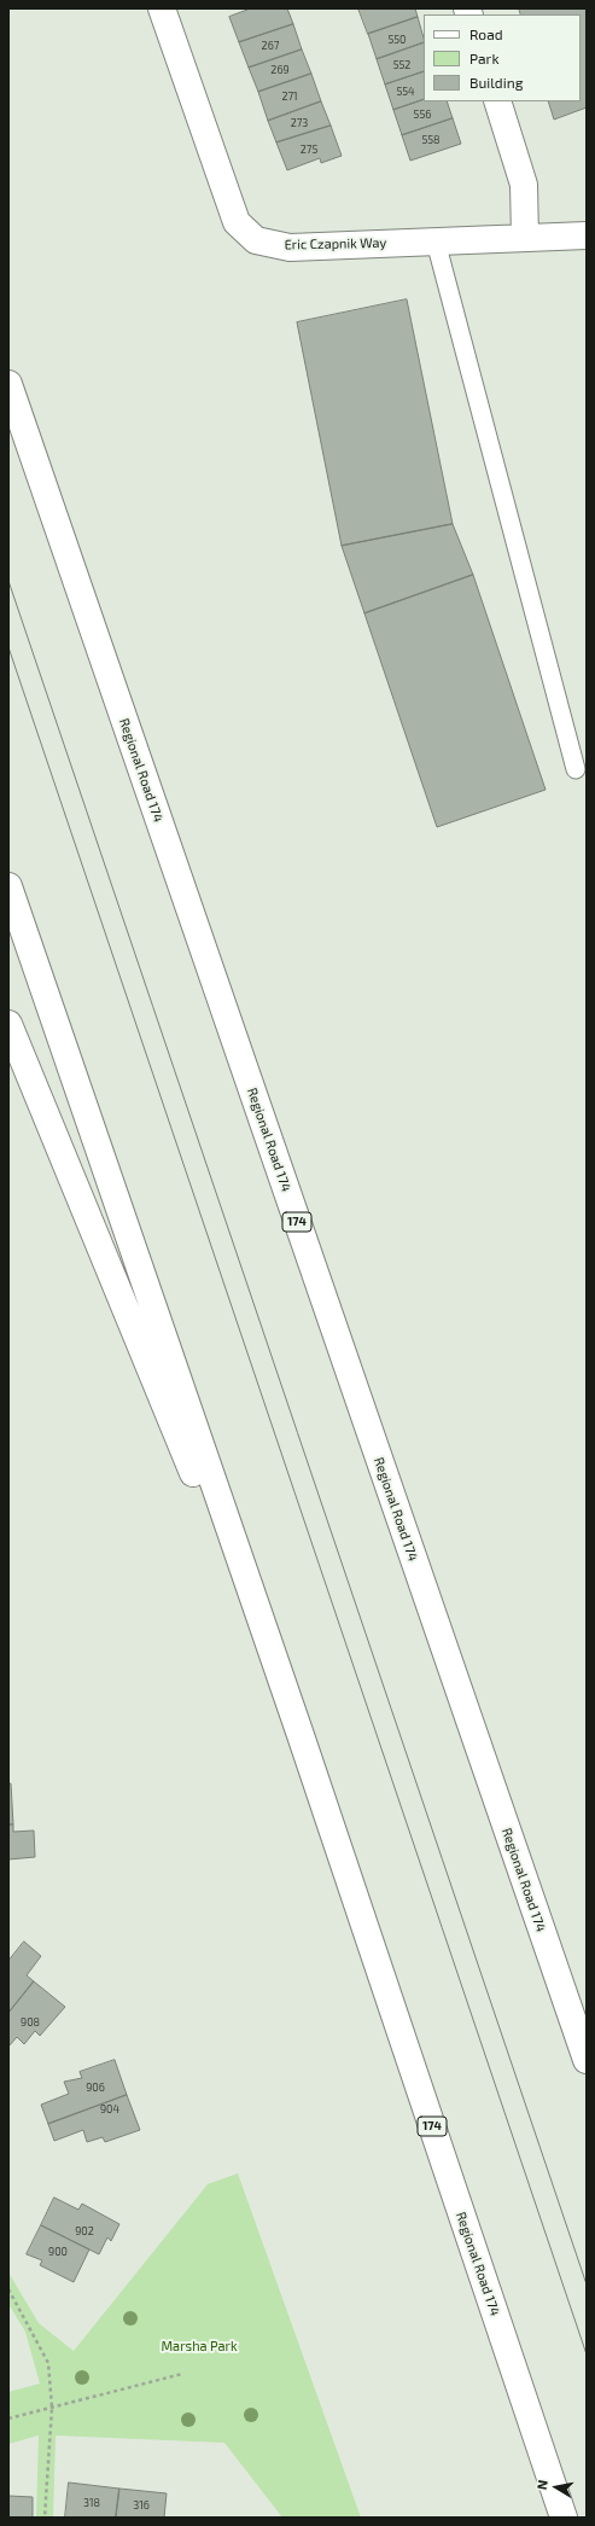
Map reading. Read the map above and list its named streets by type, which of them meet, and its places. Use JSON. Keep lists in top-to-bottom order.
{
  "streets": {
    "main road": ["Eric Czapnik Way", "Regional Road 174", "174"]
  },
  "parks": ["Marsha Park"],
  "house_numbers": [
    "550",
    "267",
    "552",
    "269",
    "554",
    "271",
    "556",
    "273",
    "558",
    "275",
    "908",
    "906",
    "904",
    "902",
    "900",
    "318",
    "316"
  ],
  "legend": ["Road", "Park", "Building"],
  "north": "left"
}
